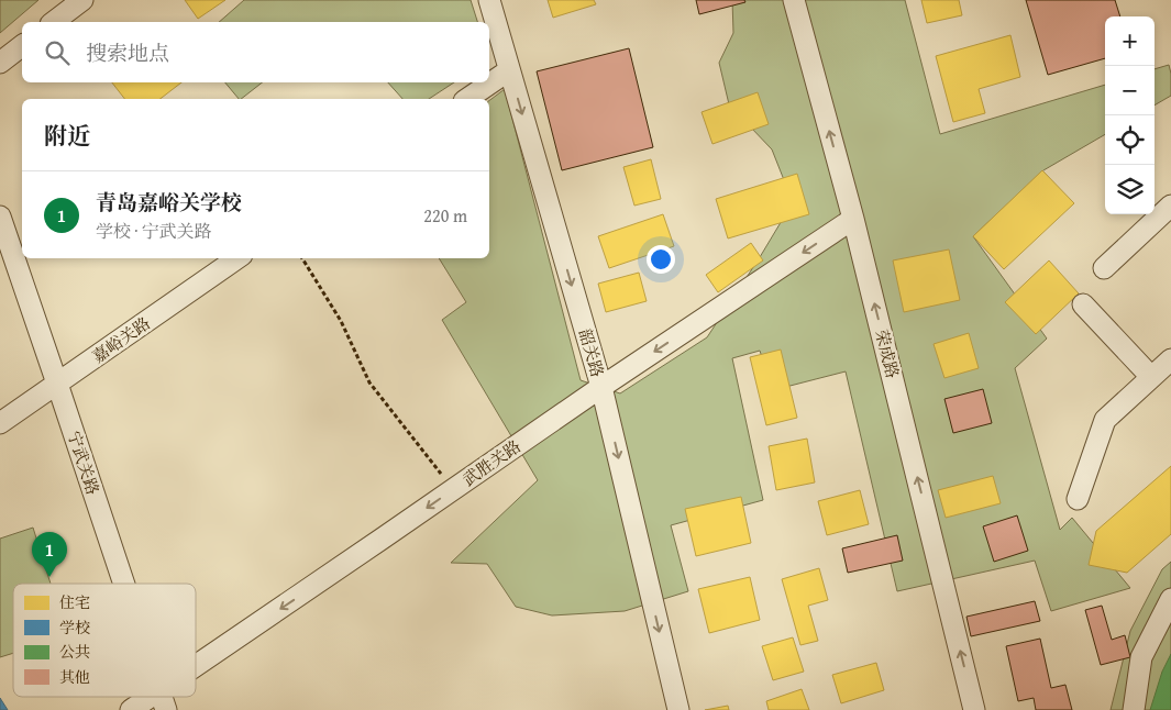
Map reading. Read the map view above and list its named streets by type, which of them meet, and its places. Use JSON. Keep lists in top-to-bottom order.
{
  "streets": {
    "street": [
      "嘉峪关路",
      "韶关路",
      "荣成路",
      "宁武关路",
      "武胜关路"
    ]
  },
  "crossings": [
    ["嘉峪关路", "宁武关路"],
    ["韶关路", "武胜关路"],
    ["荣成路", "武胜关路"]
  ],
  "one_way": ["韶关路", "荣成路", "武胜关路"],
  "legend": [
    "住宅",
    "学校",
    "公共",
    "其他"
  ],
  "page": {
    "map_buttons": ["+", "−"],
    "search": "搜索地点",
    "heading": "附近",
    "list": [
      {
        "mark": "1",
        "name": "青岛嘉峪关学校",
        "note": "学校 · 宁武关路",
        "value": "220 m"
      }
    ],
    "pins": "1"
  }
}
